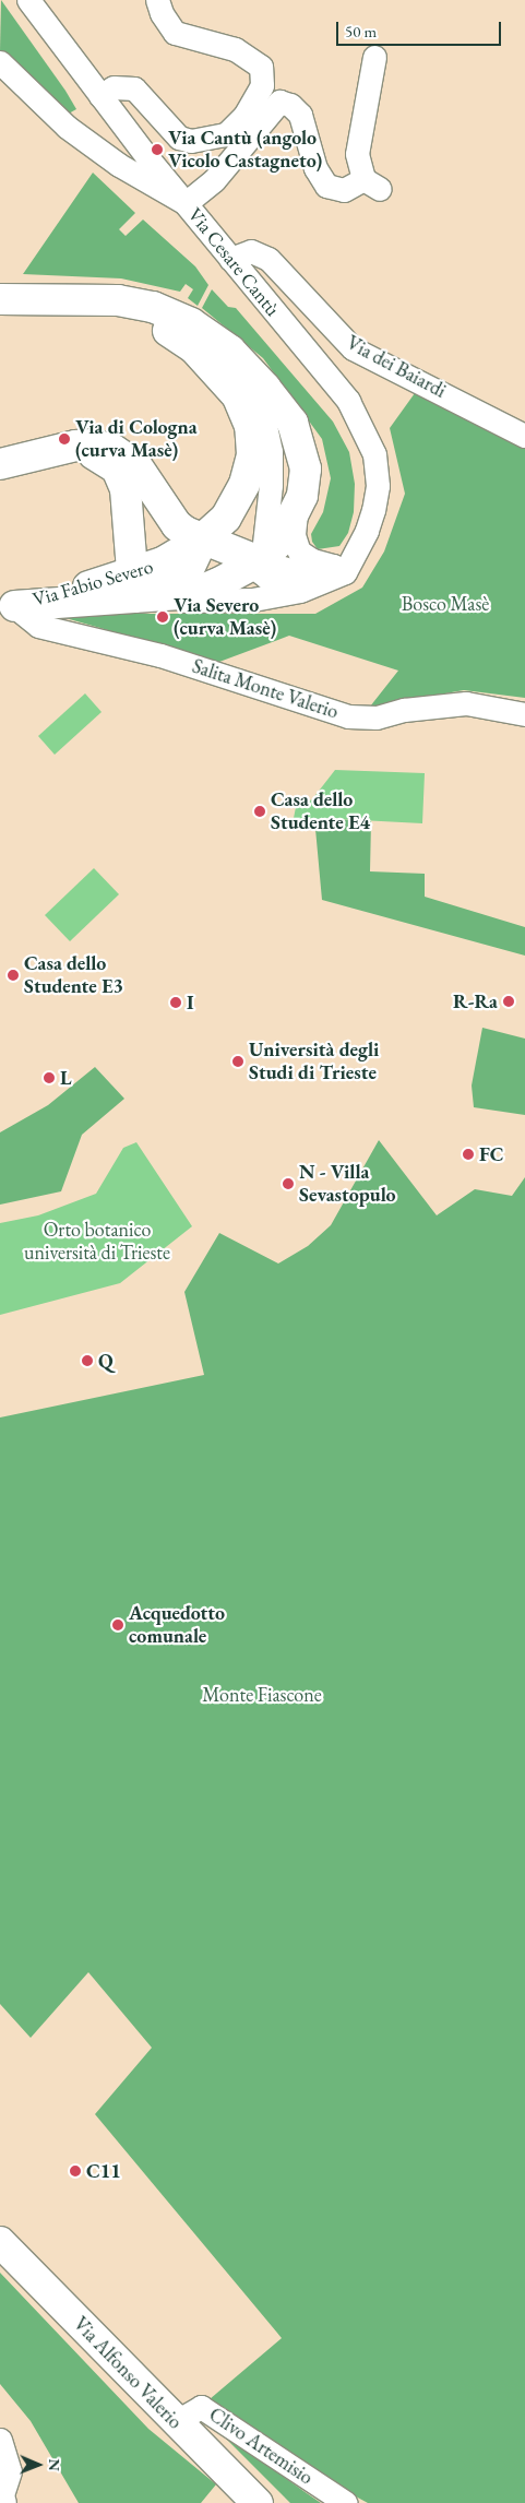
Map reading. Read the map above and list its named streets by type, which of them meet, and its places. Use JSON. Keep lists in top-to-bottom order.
{
  "streets": {
    "main road": ["Via Fabio Severo", "Via Alfonso Valerio"],
    "street": [
      "Via Cesare Cantù",
      "Via dei Baiardi",
      "Salita Monte Valerio",
      "Clivo Artemisio"
    ]
  },
  "crossings": [
    ["Via Cesare Cantù", "Via dei Baiardi"],
    ["Via Cesare Cantù", "Via Fabio Severo"],
    ["Via Fabio Severo", "Salita Monte Valerio"],
    ["Via Alfonso Valerio", "Clivo Artemisio"]
  ],
  "parks": ["Bosco Masè", "Orto botanico università di Trieste", "Monte Fiascone"],
  "places": [
    "Via Cantù (angolo Vicolo Castagneto)",
    "Via di Cologna (curva Masè)",
    "Via Severo (curva Masè)",
    "Casa dello Studente E4",
    "Casa dello Studente E3",
    "R-Ra",
    "I",
    "Università degli Studi di Trieste",
    "L",
    "FC",
    "N - Villa Sevastopulo",
    "Q",
    "Acquedotto comunale",
    "C11"
  ],
  "scale_bar": "50 m",
  "north": "right"
}
